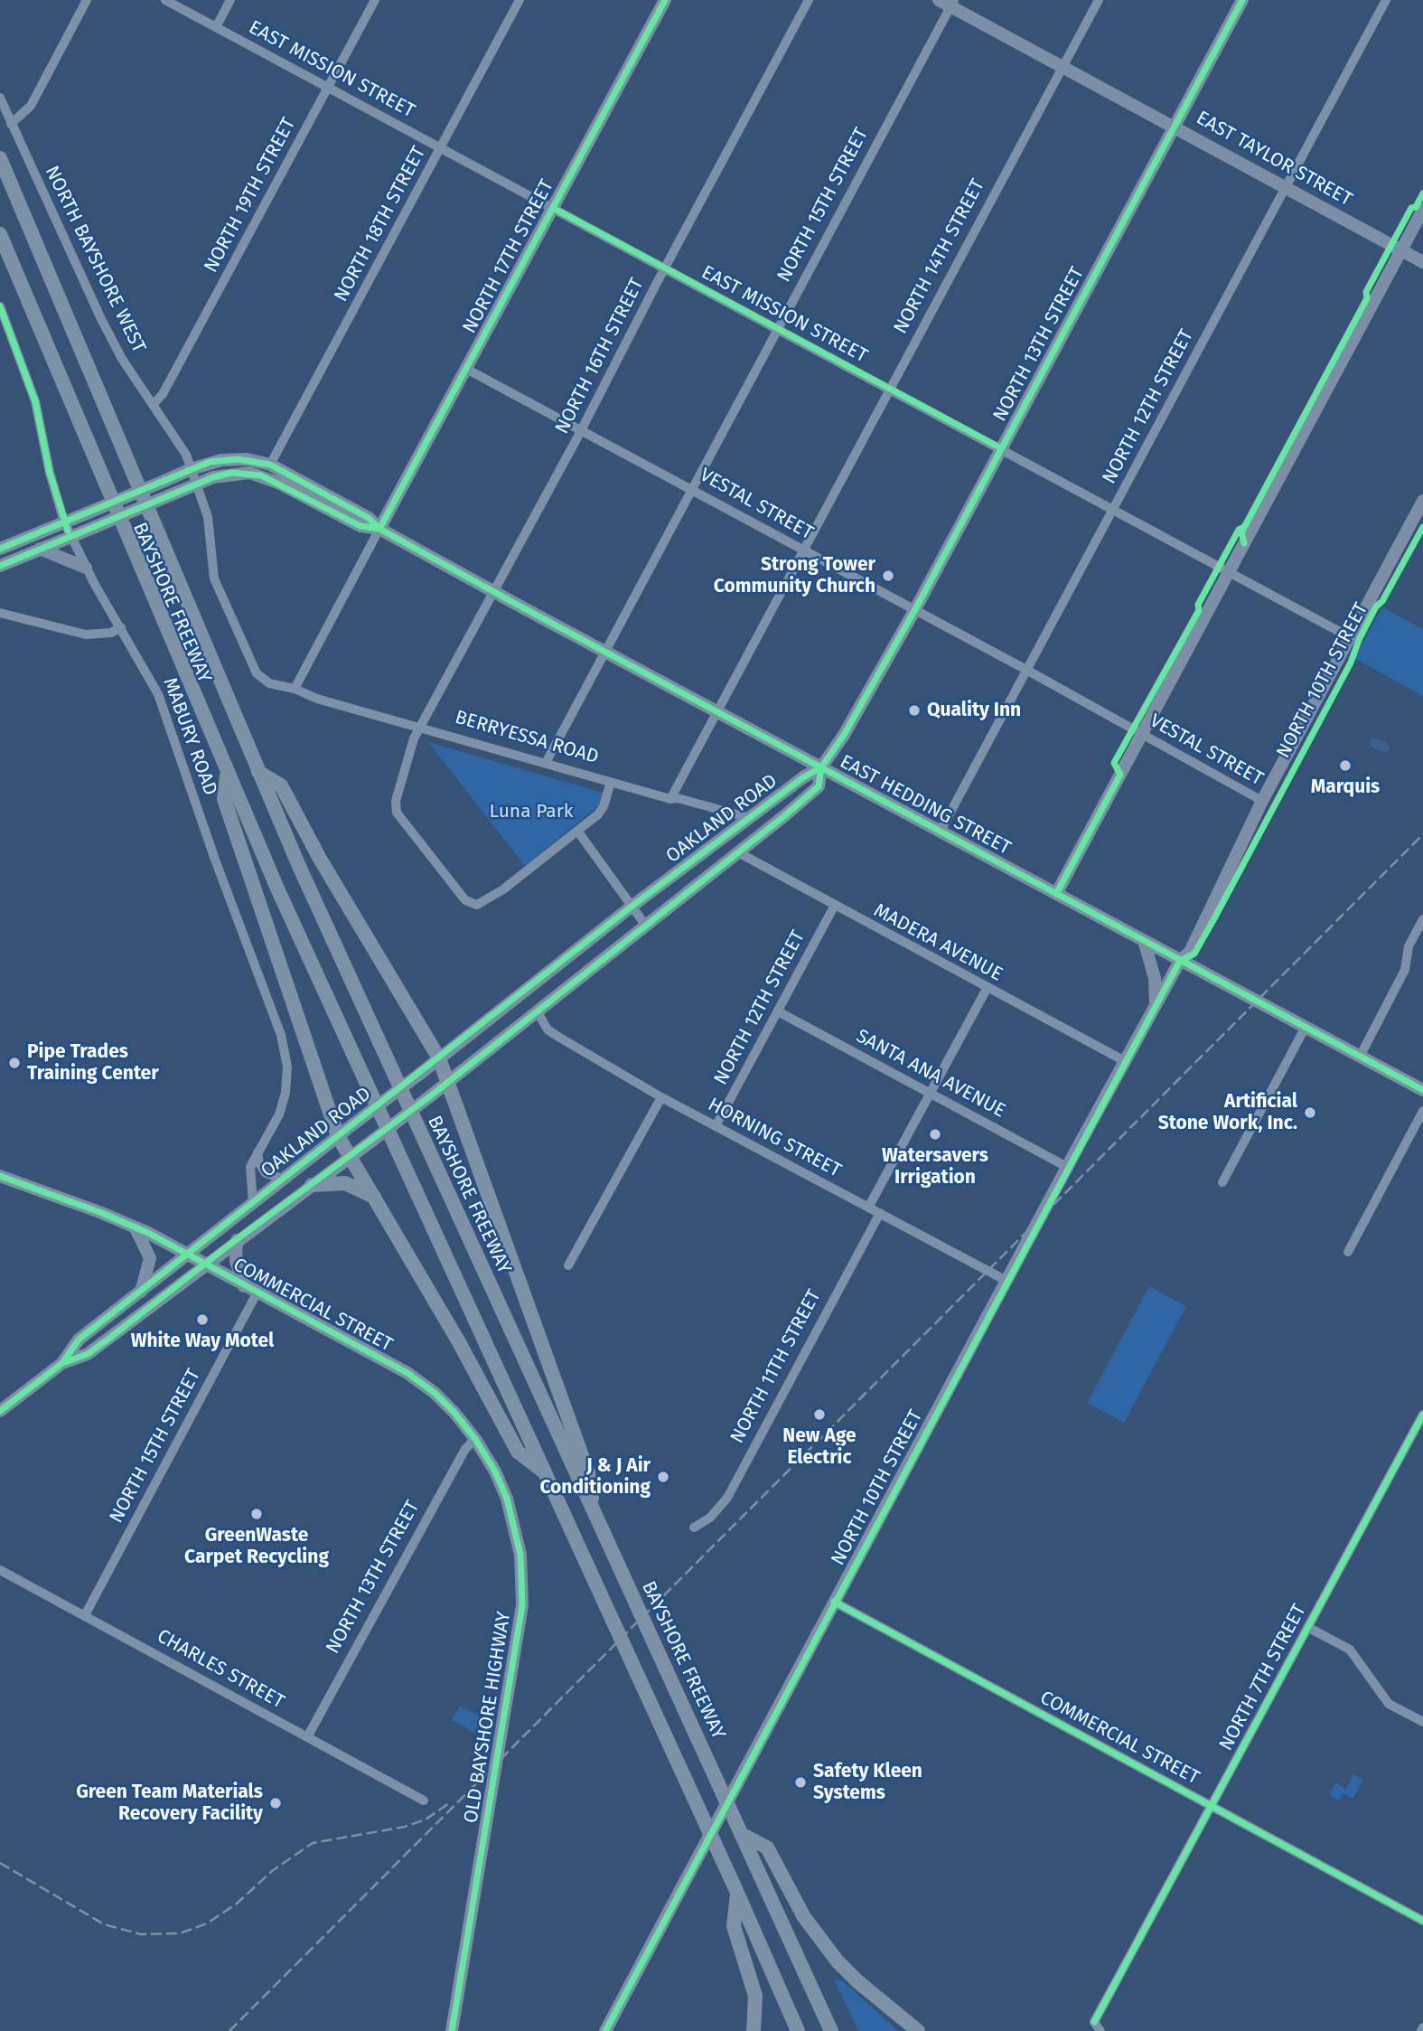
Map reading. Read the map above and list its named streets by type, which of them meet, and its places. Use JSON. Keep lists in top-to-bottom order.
{
  "streets": {
    "highway": ["BAYSHORE FREEWAY"],
    "main road": [
      "EAST TAYLOR STREET",
      "NORTH 17TH STREET",
      "NORTH 13TH STREET",
      "NORTH 10TH STREET",
      "EAST HEDDING STREET",
      "OAKLAND ROAD",
      "COMMERCIAL STREET",
      "OLD BAYSHORE HIGHWAY"
    ],
    "street": [
      "EAST MISSION STREET",
      "NORTH 19TH STREET",
      "NORTH 15TH STREET",
      "NORTH 18TH STREET",
      "NORTH 14TH STREET",
      "NORTH BAYSHORE WEST",
      "NORTH 16TH STREET",
      "NORTH 12TH STREET",
      "VESTAL STREET",
      "MABURY ROAD",
      "BERRYESSA ROAD",
      "MADERA AVENUE",
      "SANTA ANA AVENUE",
      "HORNING STREET",
      "NORTH 11TH STREET",
      "CHARLES STREET",
      "NORTH 7TH STREET"
    ]
  },
  "crossings": [
    ["EAST MISSION STREET", "NORTH 19TH STREET"],
    ["EAST MISSION STREET", "NORTH 15TH STREET"],
    ["EAST MISSION STREET", "NORTH 18TH STREET"],
    ["EAST MISSION STREET", "NORTH 17TH STREET"],
    ["EAST MISSION STREET", "NORTH 14TH STREET"],
    ["EAST MISSION STREET", "NORTH 13TH STREET"],
    ["EAST MISSION STREET", "NORTH 16TH STREET"],
    ["EAST MISSION STREET", "NORTH 12TH STREET"],
    ["EAST MISSION STREET", "NORTH 10TH STREET"],
    ["EAST TAYLOR STREET", "NORTH 15TH STREET"],
    ["EAST TAYLOR STREET", "NORTH 14TH STREET"],
    ["EAST TAYLOR STREET", "NORTH 13TH STREET"],
    ["EAST TAYLOR STREET", "NORTH 12TH STREET"],
    ["NORTH 19TH STREET", "NORTH BAYSHORE WEST"],
    ["NORTH 15TH STREET", "VESTAL STREET"],
    ["NORTH 15TH STREET", "BERRYESSA ROAD"],
    ["NORTH 15TH STREET", "EAST HEDDING STREET"],
    ["NORTH 15TH STREET", "COMMERCIAL STREET"],
    ["NORTH 15TH STREET", "CHARLES STREET"],
    ["NORTH 18TH STREET", "EAST HEDDING STREET"],
    ["NORTH 17TH STREET", "NORTH BAYSHORE WEST"],
    ["NORTH 17TH STREET", "VESTAL STREET"],
    ["NORTH 17TH STREET", "BERRYESSA ROAD"],
    ["NORTH 17TH STREET", "EAST HEDDING STREET"],
    ["NORTH 14TH STREET", "VESTAL STREET"],
    ["NORTH 14TH STREET", "BERRYESSA ROAD"],
    ["NORTH 14TH STREET", "EAST HEDDING STREET"],
    ["NORTH BAYSHORE WEST", "BERRYESSA ROAD"],
    ["NORTH BAYSHORE WEST", "EAST HEDDING STREET"],
    ["NORTH 13TH STREET", "VESTAL STREET"],
    ["NORTH 13TH STREET", "EAST HEDDING STREET"],
    ["NORTH 13TH STREET", "OAKLAND ROAD"],
    ["NORTH 13TH STREET", "CHARLES STREET"],
    ["NORTH 13TH STREET", "OLD BAYSHORE HIGHWAY"],
    ["NORTH 16TH STREET", "VESTAL STREET"],
    ["NORTH 16TH STREET", "BERRYESSA ROAD"],
    ["NORTH 16TH STREET", "EAST HEDDING STREET"],
    ["NORTH 12TH STREET", "VESTAL STREET"],
    ["NORTH 12TH STREET", "EAST HEDDING STREET"],
    ["NORTH 12TH STREET", "MADERA AVENUE"],
    ["NORTH 12TH STREET", "SANTA ANA AVENUE"],
    ["NORTH 12TH STREET", "HORNING STREET"],
    ["VESTAL STREET", "NORTH 10TH STREET"],
    ["NORTH 10TH STREET", "EAST HEDDING STREET"],
    ["NORTH 10TH STREET", "MADERA AVENUE"],
    ["NORTH 10TH STREET", "SANTA ANA AVENUE"],
    ["NORTH 10TH STREET", "HORNING STREET"],
    ["NORTH 10TH STREET", "COMMERCIAL STREET"],
    ["MABURY ROAD", "EAST HEDDING STREET"],
    ["MABURY ROAD", "OAKLAND ROAD"],
    ["BERRYESSA ROAD", "OAKLAND ROAD"],
    ["EAST HEDDING STREET", "OAKLAND ROAD"],
    ["OAKLAND ROAD", "MADERA AVENUE"],
    ["OAKLAND ROAD", "HORNING STREET"],
    ["OAKLAND ROAD", "COMMERCIAL STREET"],
    ["HORNING STREET", "NORTH 11TH STREET"],
    ["COMMERCIAL STREET", "NORTH 7TH STREET"],
    ["COMMERCIAL STREET", "OLD BAYSHORE HIGHWAY"]
  ],
  "parks": ["Luna Park"],
  "places": [
    "Strong Tower Community Church",
    "Quality Inn",
    "Marquis",
    "Pipe Trades Training Center",
    "Artificial Stone Work, Inc.",
    "Watersavers Irrigation",
    "White Way Motel",
    "New Age Electric",
    "J & J Air Conditioning",
    "GreenWaste Carpet Recycling",
    "Safety Kleen Systems",
    "Green Team Materials Recovery Facility"
  ]
}
